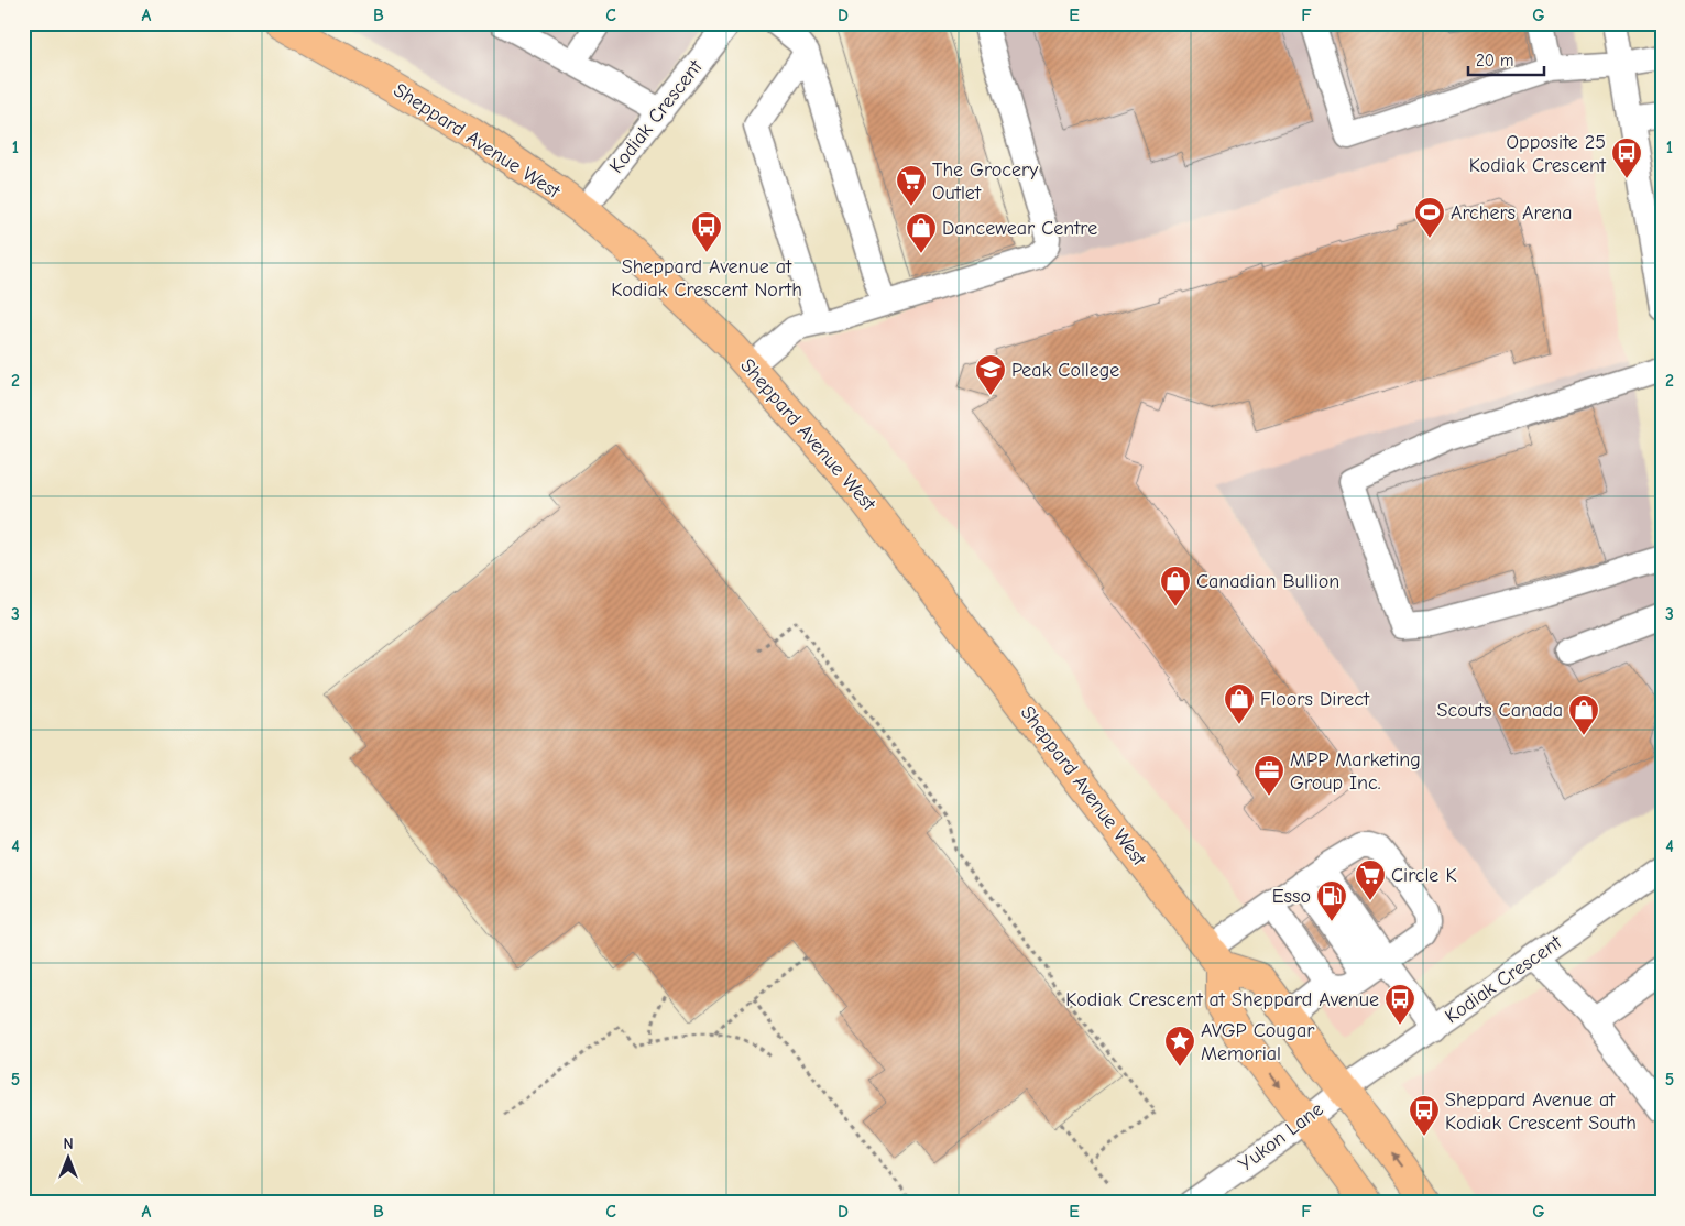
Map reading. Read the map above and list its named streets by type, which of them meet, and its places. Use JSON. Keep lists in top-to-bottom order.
{
  "streets": {
    "main road": ["Sheppard Avenue West"],
    "street": ["Kodiak Crescent", "Yukon Lane"]
  },
  "crossings": [
    ["Kodiak Crescent", "Sheppard Avenue West"],
    ["Kodiak Crescent", "Yukon Lane"]
  ],
  "places": {
    "bus stop": [
      "Opposite 25 Kodiak Crescent",
      "Sheppard Avenue at Kodiak Crescent North",
      "Kodiak Crescent at Sheppard Avenue",
      "Sheppard Avenue at Kodiak Crescent South"
    ],
    "supermarket": ["The Grocery Outlet", "Circle K"],
    "sports": ["Archers Arena"],
    "shop": [
      "Dancewear Centre",
      "Canadian Bullion",
      "Floors Direct",
      "Scouts Canada"
    ],
    "school or university": ["Peak College"],
    "office": ["MPP Marketing Group Inc."],
    "fuel station": ["Esso"],
    "place": ["AVGP Cougar Memorial"]
  },
  "scale_bar": "20 m",
  "north": "top",
  "grid": {
    "columns": [
      "A",
      "B",
      "C",
      "D",
      "E",
      "F",
      "G"
    ],
    "rows": [
      "1",
      "2",
      "3",
      "4",
      "5"
    ]
  }
}
